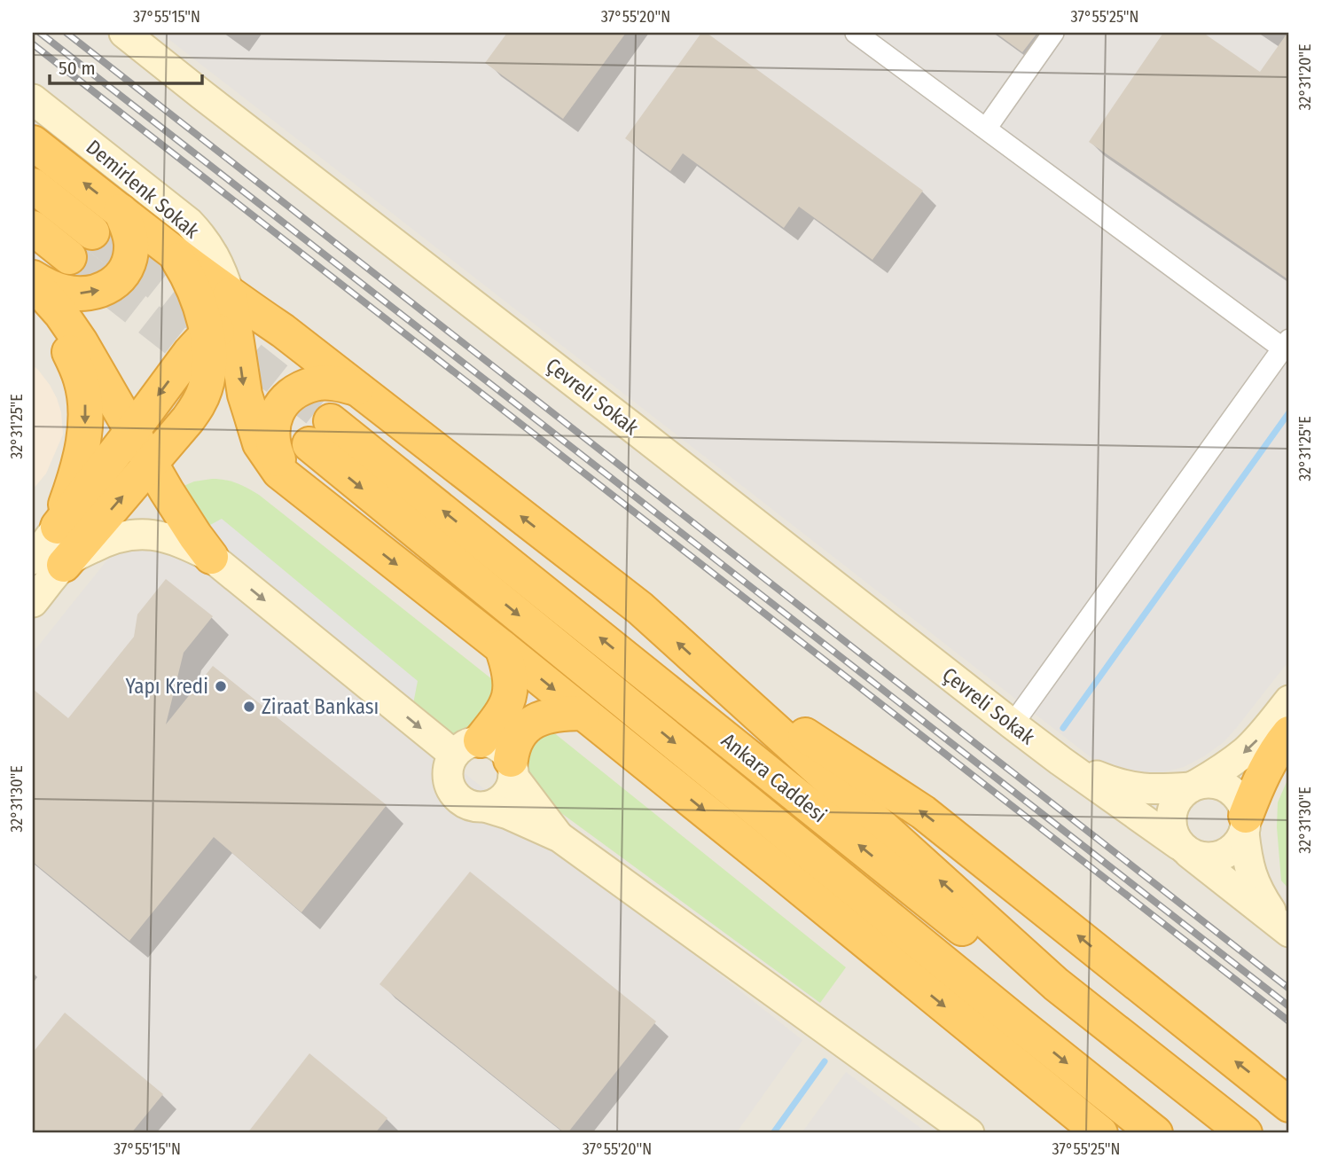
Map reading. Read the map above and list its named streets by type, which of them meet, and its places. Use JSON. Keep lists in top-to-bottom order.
{
  "streets": {
    "highway": ["Ankara Caddesi"],
    "street": ["Demirlenk Sokak", "Çevreli Sokak"]
  },
  "places": ["Yapı Kredi", "Ziraat Bankası"],
  "scale_bar": "50 m",
  "coordinates": [
    "37°55'15\"N",
    "37°55'20\"N",
    "37°55'25\"N",
    "32°31'20\"E",
    "32°31'25\"E",
    "32°31'30\"E"
  ]
}
